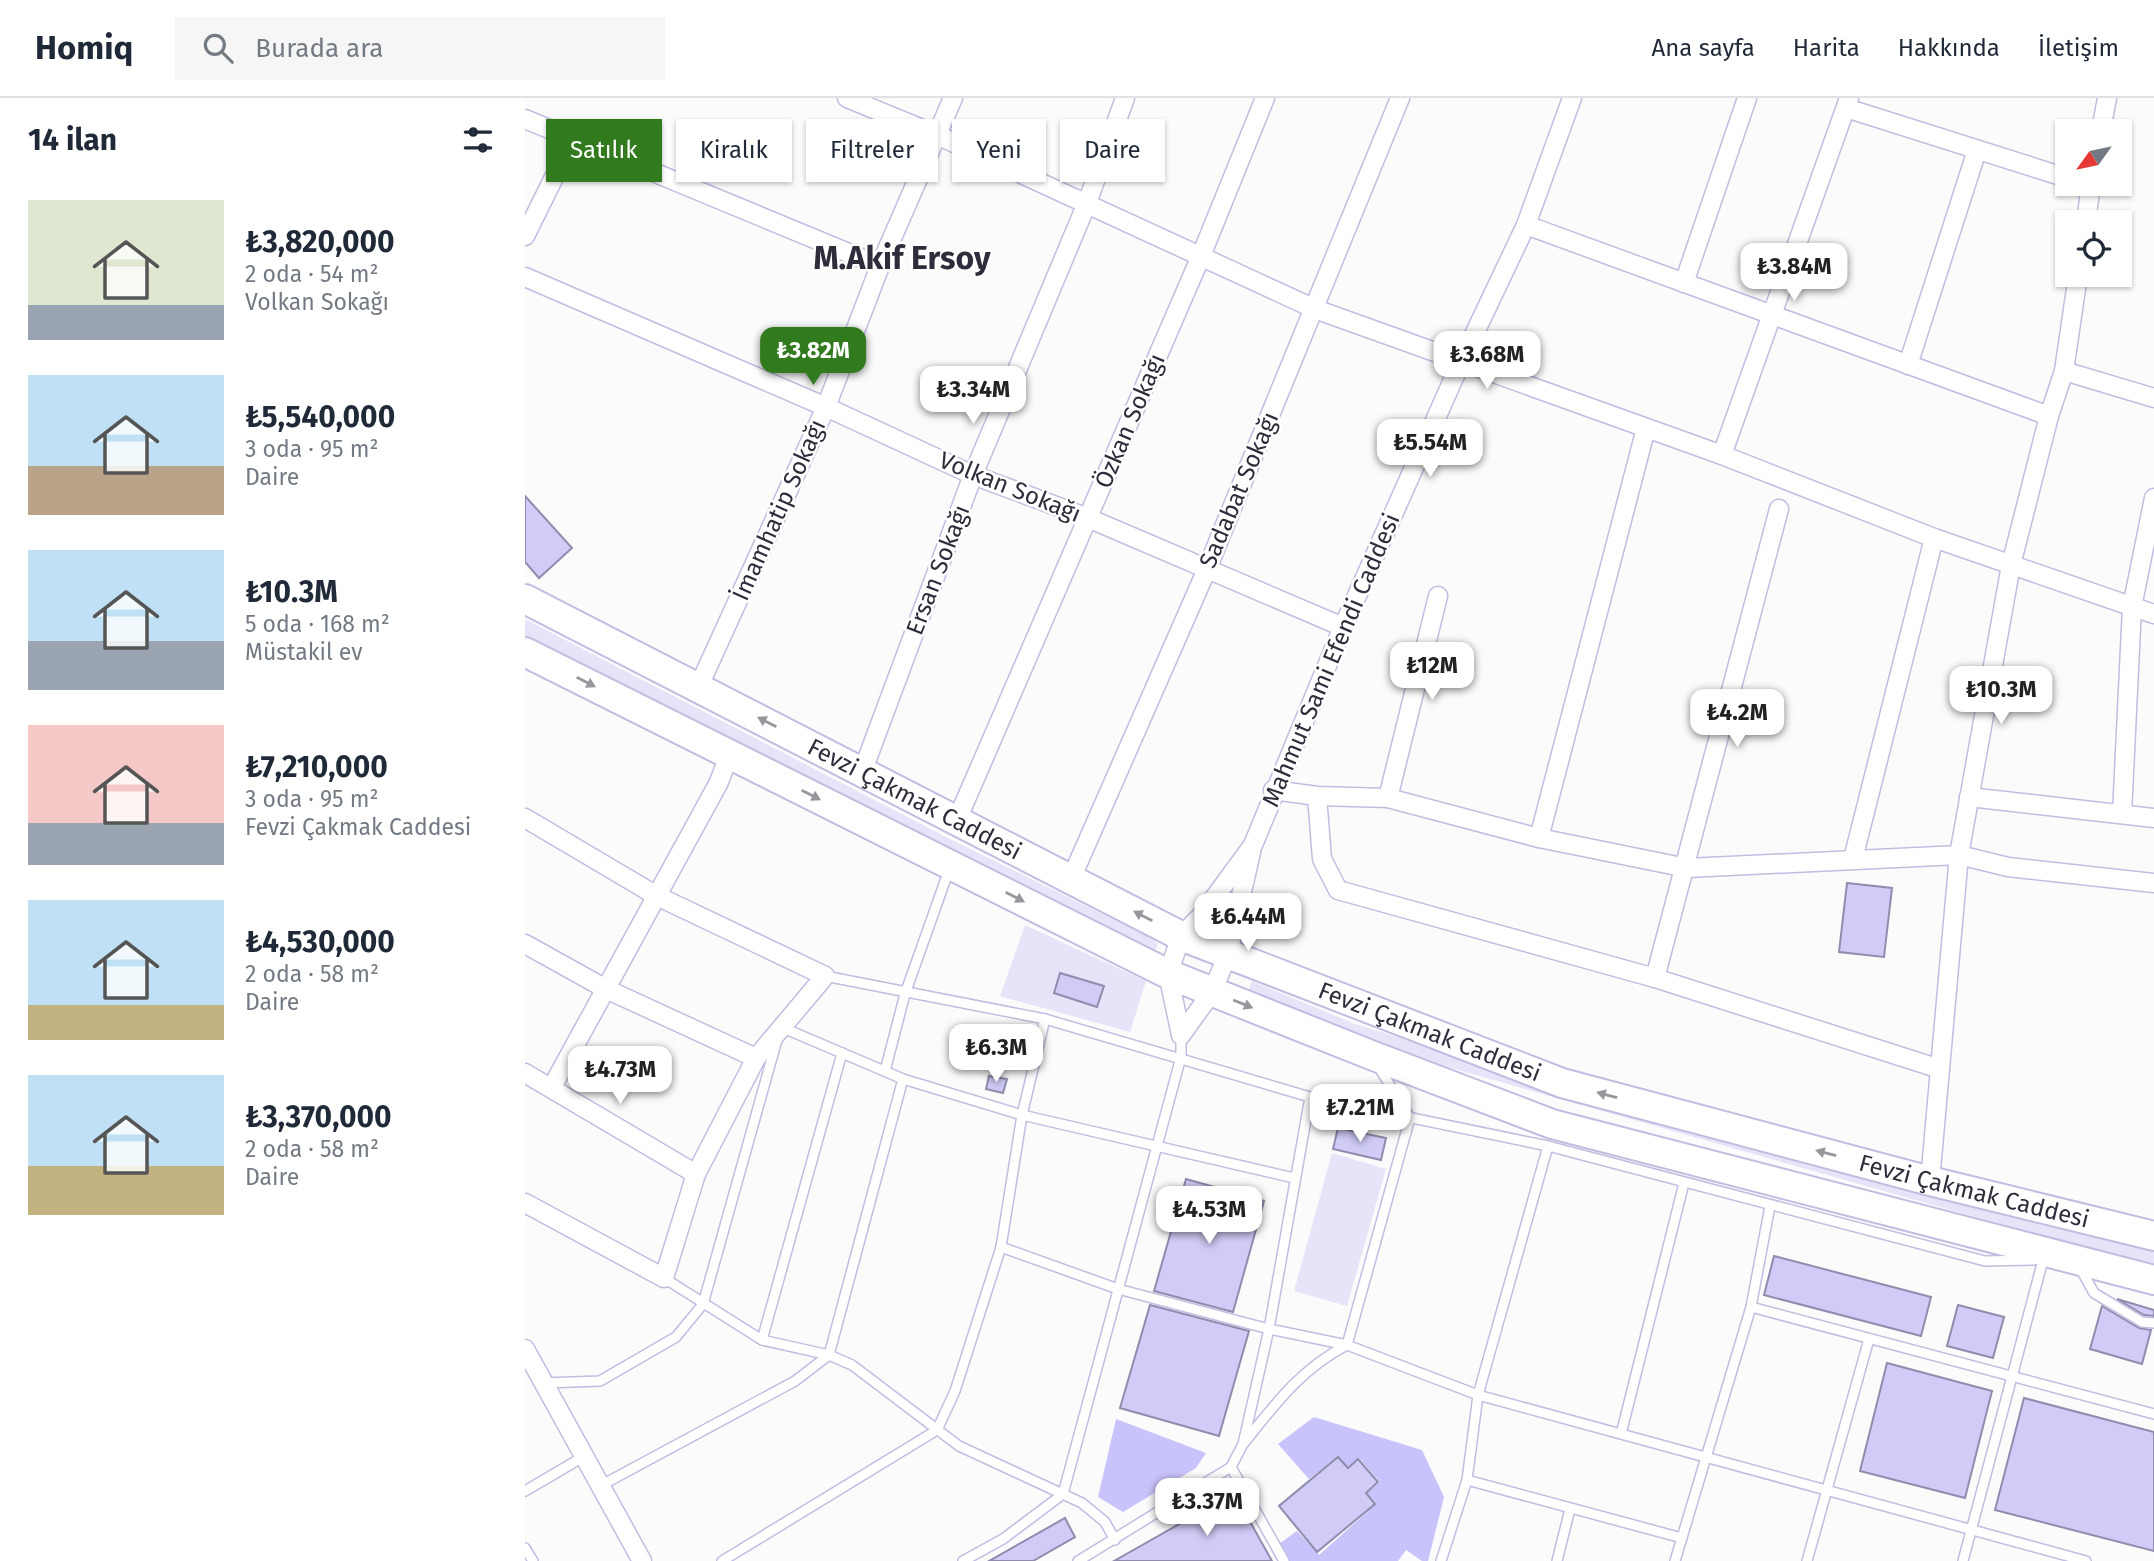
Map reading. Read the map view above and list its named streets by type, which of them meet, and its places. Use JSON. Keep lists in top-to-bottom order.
{
  "streets": {
    "main road": ["Fevzi Çakmak Caddesi"],
    "street": [
      "Özkan Sokağı",
      "Volkan Sokağı",
      "Sadabat Sokağı",
      "İmamhatip Sokağı",
      "Ersan Sokağı",
      "Mahmut Sami Efendi Caddesi"
    ]
  },
  "crossings": [
    ["Özkan Sokağı", "Volkan Sokağı"],
    ["Özkan Sokağı", "Fevzi Çakmak Caddesi"],
    ["Volkan Sokağı", "Sadabat Sokağı"],
    ["Volkan Sokağı", "İmamhatip Sokağı"],
    ["Volkan Sokağı", "Ersan Sokağı"],
    ["Volkan Sokağı", "Mahmut Sami Efendi Caddesi"],
    ["Sadabat Sokağı", "Fevzi Çakmak Caddesi"],
    ["İmamhatip Sokağı", "Fevzi Çakmak Caddesi"],
    ["Ersan Sokağı", "Fevzi Çakmak Caddesi"],
    ["Mahmut Sami Efendi Caddesi", "Fevzi Çakmak Caddesi"]
  ],
  "districts": ["M.Akif Ersoy"],
  "north": "bottom left",
  "page": {
    "header": "Homiq",
    "search": "Burada ara",
    "nav": [
      "Ana sayfa",
      "Harita",
      "Hakkında",
      "İletişim"
    ],
    "heading": "14 ilan",
    "chip": [
      "Satılık",
      "Kiralık",
      "Filtreler",
      "Yeni",
      "Daire"
    ],
    "list": [
      {
        "name": "₺3,820,000",
        "note": "2 oda · 54 m² · Volkan Sokağı"
      },
      {
        "name": "₺5,540,000",
        "note": "3 oda · 95 m² · Daire"
      },
      {
        "name": "₺10.3M",
        "note": "5 oda · 168 m² · Müstakil ev"
      },
      {
        "name": "₺7,210,000",
        "note": "3 oda · 95 m² · Fevzi Çakmak Caddesi"
      },
      {
        "name": "₺4,530,000",
        "note": "2 oda · 58 m² · Daire"
      },
      {
        "name": "₺3,370,000",
        "note": "2 oda · 58 m² · Daire"
      }
    ],
    "price": [
      "₺3.84M",
      "₺3.82M",
      "₺3.68M",
      "₺3.34M",
      "₺5.54M",
      "₺12M",
      "₺10.3M",
      "₺4.2M",
      "₺6.44M",
      "₺6.3M",
      "₺4.73M",
      "₺7.21M",
      "₺4.53M",
      "₺3.37M"
    ]
  }
}
